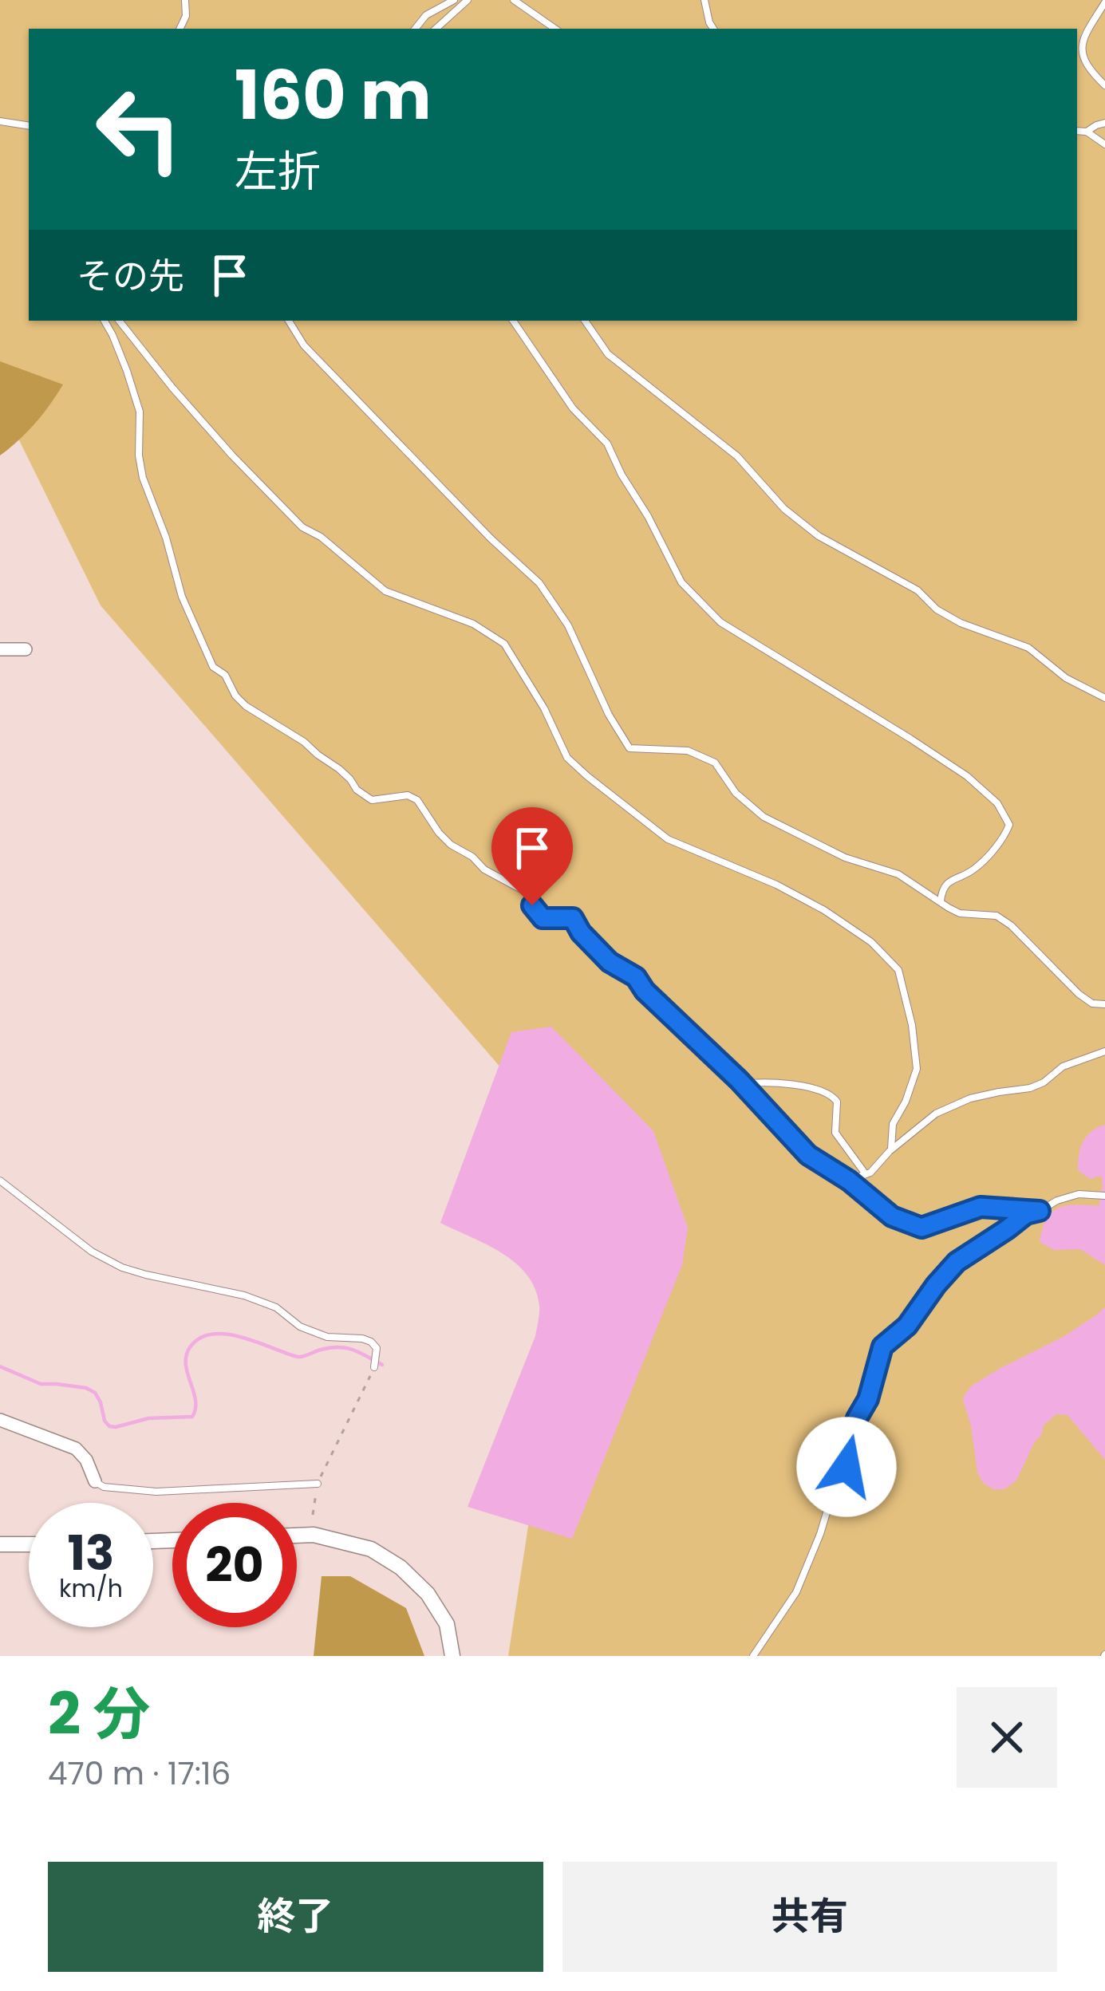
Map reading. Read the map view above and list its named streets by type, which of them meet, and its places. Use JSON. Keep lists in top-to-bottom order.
{
  "page": {
    "turn": ["160 m", "左折"],
    "then": "その先",
    "speed": "13 km/h",
    "limit": "20",
    "heading": ["2 分", "470 m · 17:16"],
    "buttons": ["終了", "共有"]
  }
}
